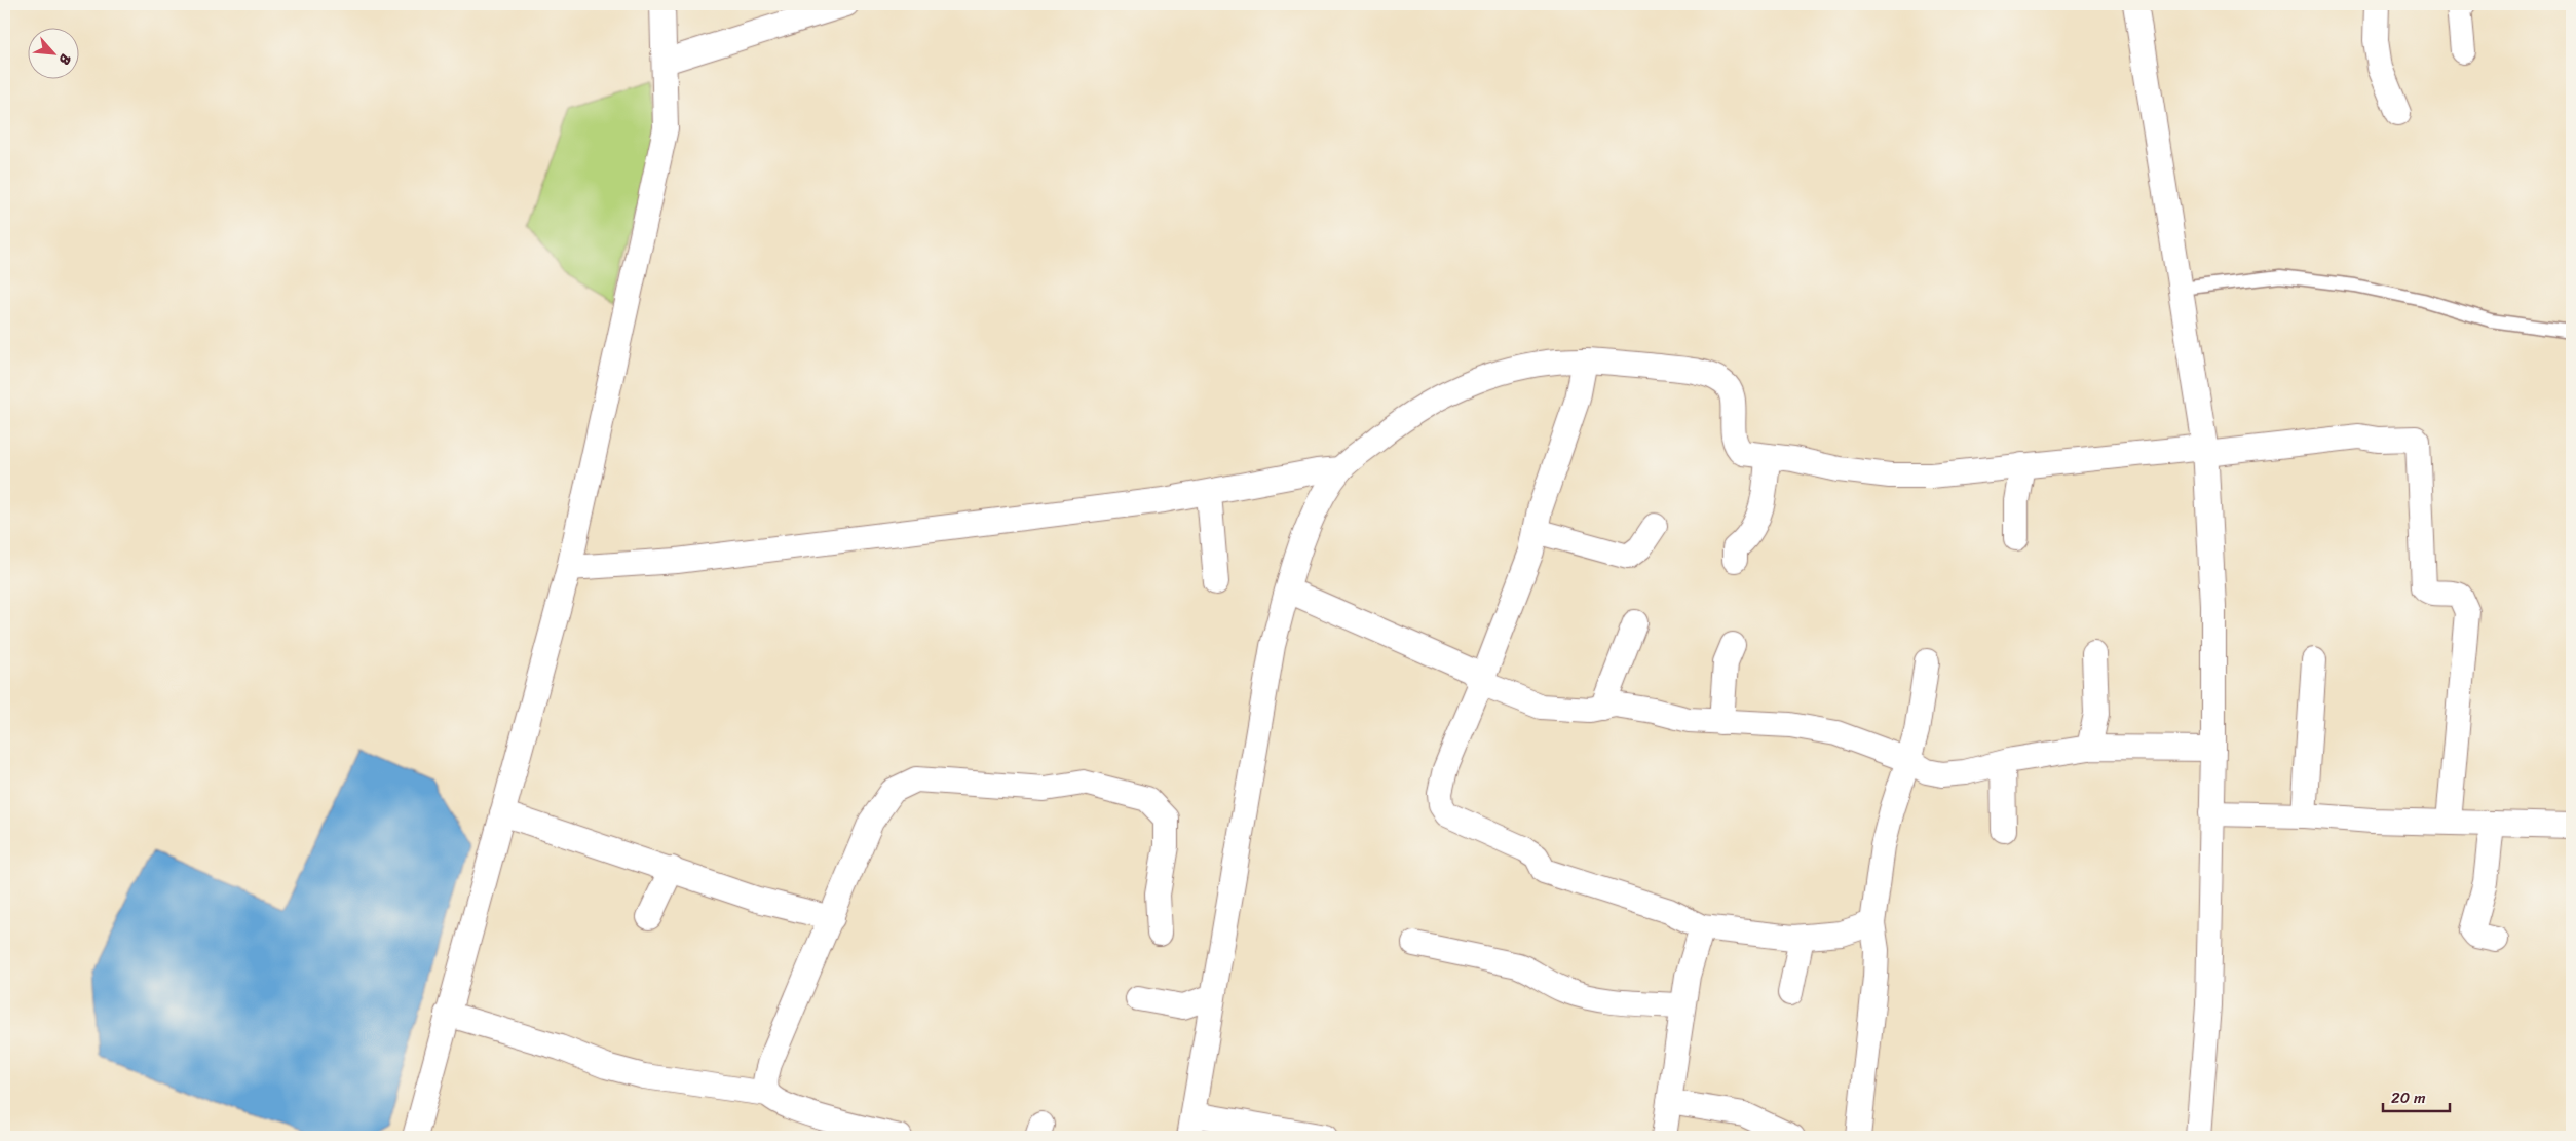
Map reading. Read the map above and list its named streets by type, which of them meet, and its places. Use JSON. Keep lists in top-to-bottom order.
{
  "scale_bar": "20 m",
  "north": "bottom right"
}
